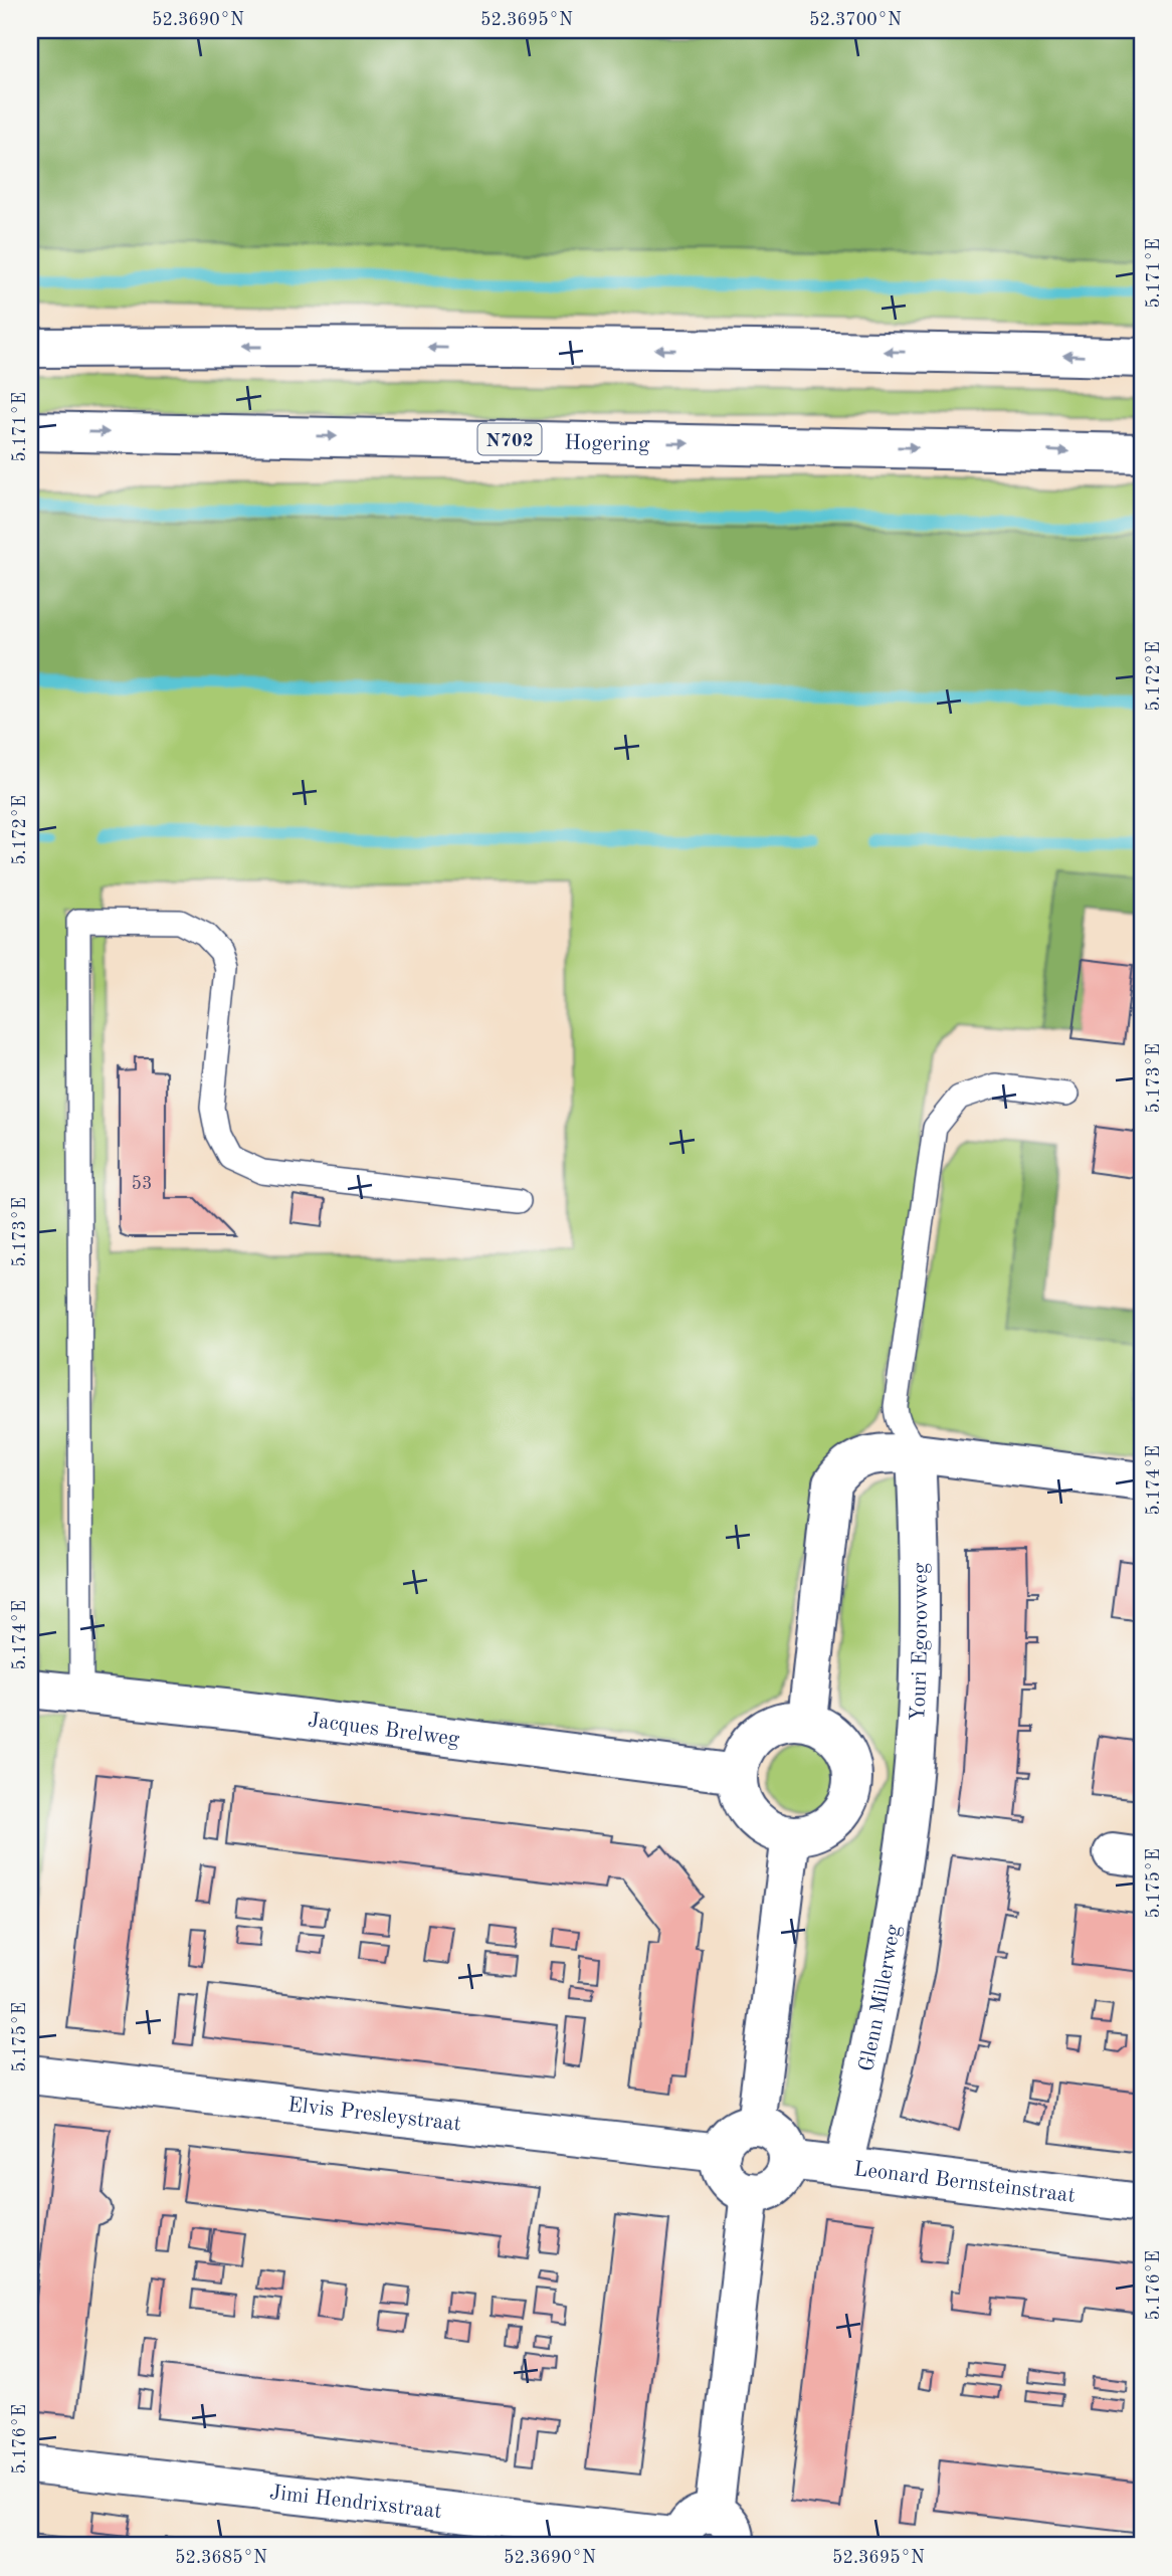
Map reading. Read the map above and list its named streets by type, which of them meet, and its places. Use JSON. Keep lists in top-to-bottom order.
{
  "streets": {
    "main road": [
      "N702",
      "Hogering",
      "Youri Egorovweg",
      "Jacques Brelweg",
      "Glenn Millerweg",
      "Elvis Presleystraat",
      "Leonard Bernsteinstraat",
      "Jimi Hendrixstraat"
    ]
  },
  "crossings": [
    ["Youri Egorovweg", "Glenn Millerweg"],
    ["Glenn Millerweg", "Leonard Bernsteinstraat"],
    ["Elvis Presleystraat", "Leonard Bernsteinstraat"]
  ],
  "house_numbers": ["53"],
  "coordinates": [
    "52.3690°N",
    "52.3695°N",
    "52.3700°N",
    "5.171°E",
    "5.172°E",
    "5.173°E",
    "5.174°E",
    "5.175°E",
    "5.176°E",
    "52.3685°N"
  ]
}
